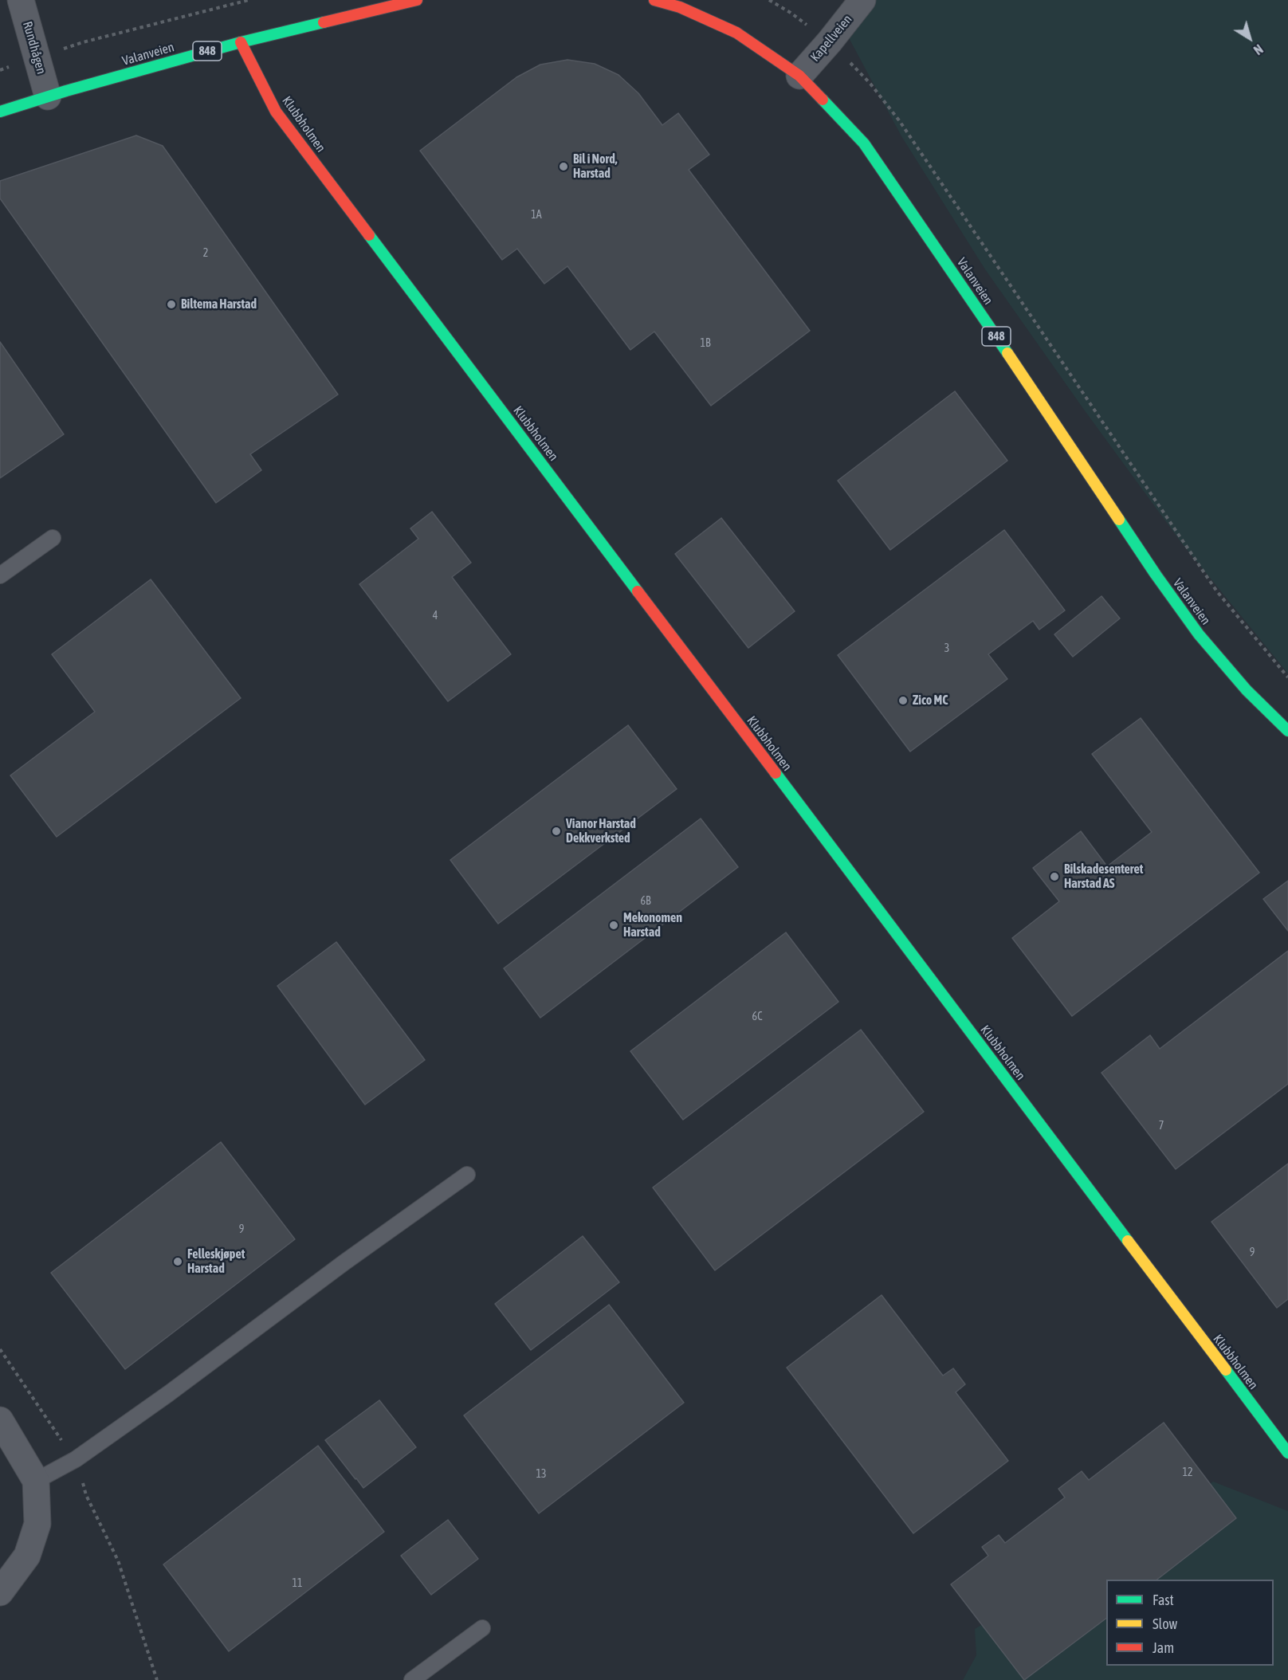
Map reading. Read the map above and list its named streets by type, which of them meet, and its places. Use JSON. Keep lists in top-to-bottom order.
{
  "streets": {
    "street": [
      "Kapellveien",
      "Rundhågen",
      "848",
      "Valanveien",
      "Klubbholmen"
    ]
  },
  "crossings": [
    ["Kapellveien", "Valanveien"],
    ["Rundhågen", "Valanveien"],
    ["Valanveien", "Klubbholmen"]
  ],
  "places": [
    "Bil i Nord, Harstad",
    "Biltema Harstad",
    "Zico MC",
    "Vianor Harstad Dekkverksted",
    "Bilskadesenteret Harstad AS",
    "Mekonomen Harstad",
    "Felleskjøpet Harstad"
  ],
  "house_numbers": [
    "1A",
    "2",
    "1B",
    "4",
    "3",
    "6B",
    "6C",
    "7",
    "9",
    "9",
    "12",
    "13",
    "11"
  ],
  "legend": ["Fast", "Slow", "Jam"],
  "north": "bottom right"
}
